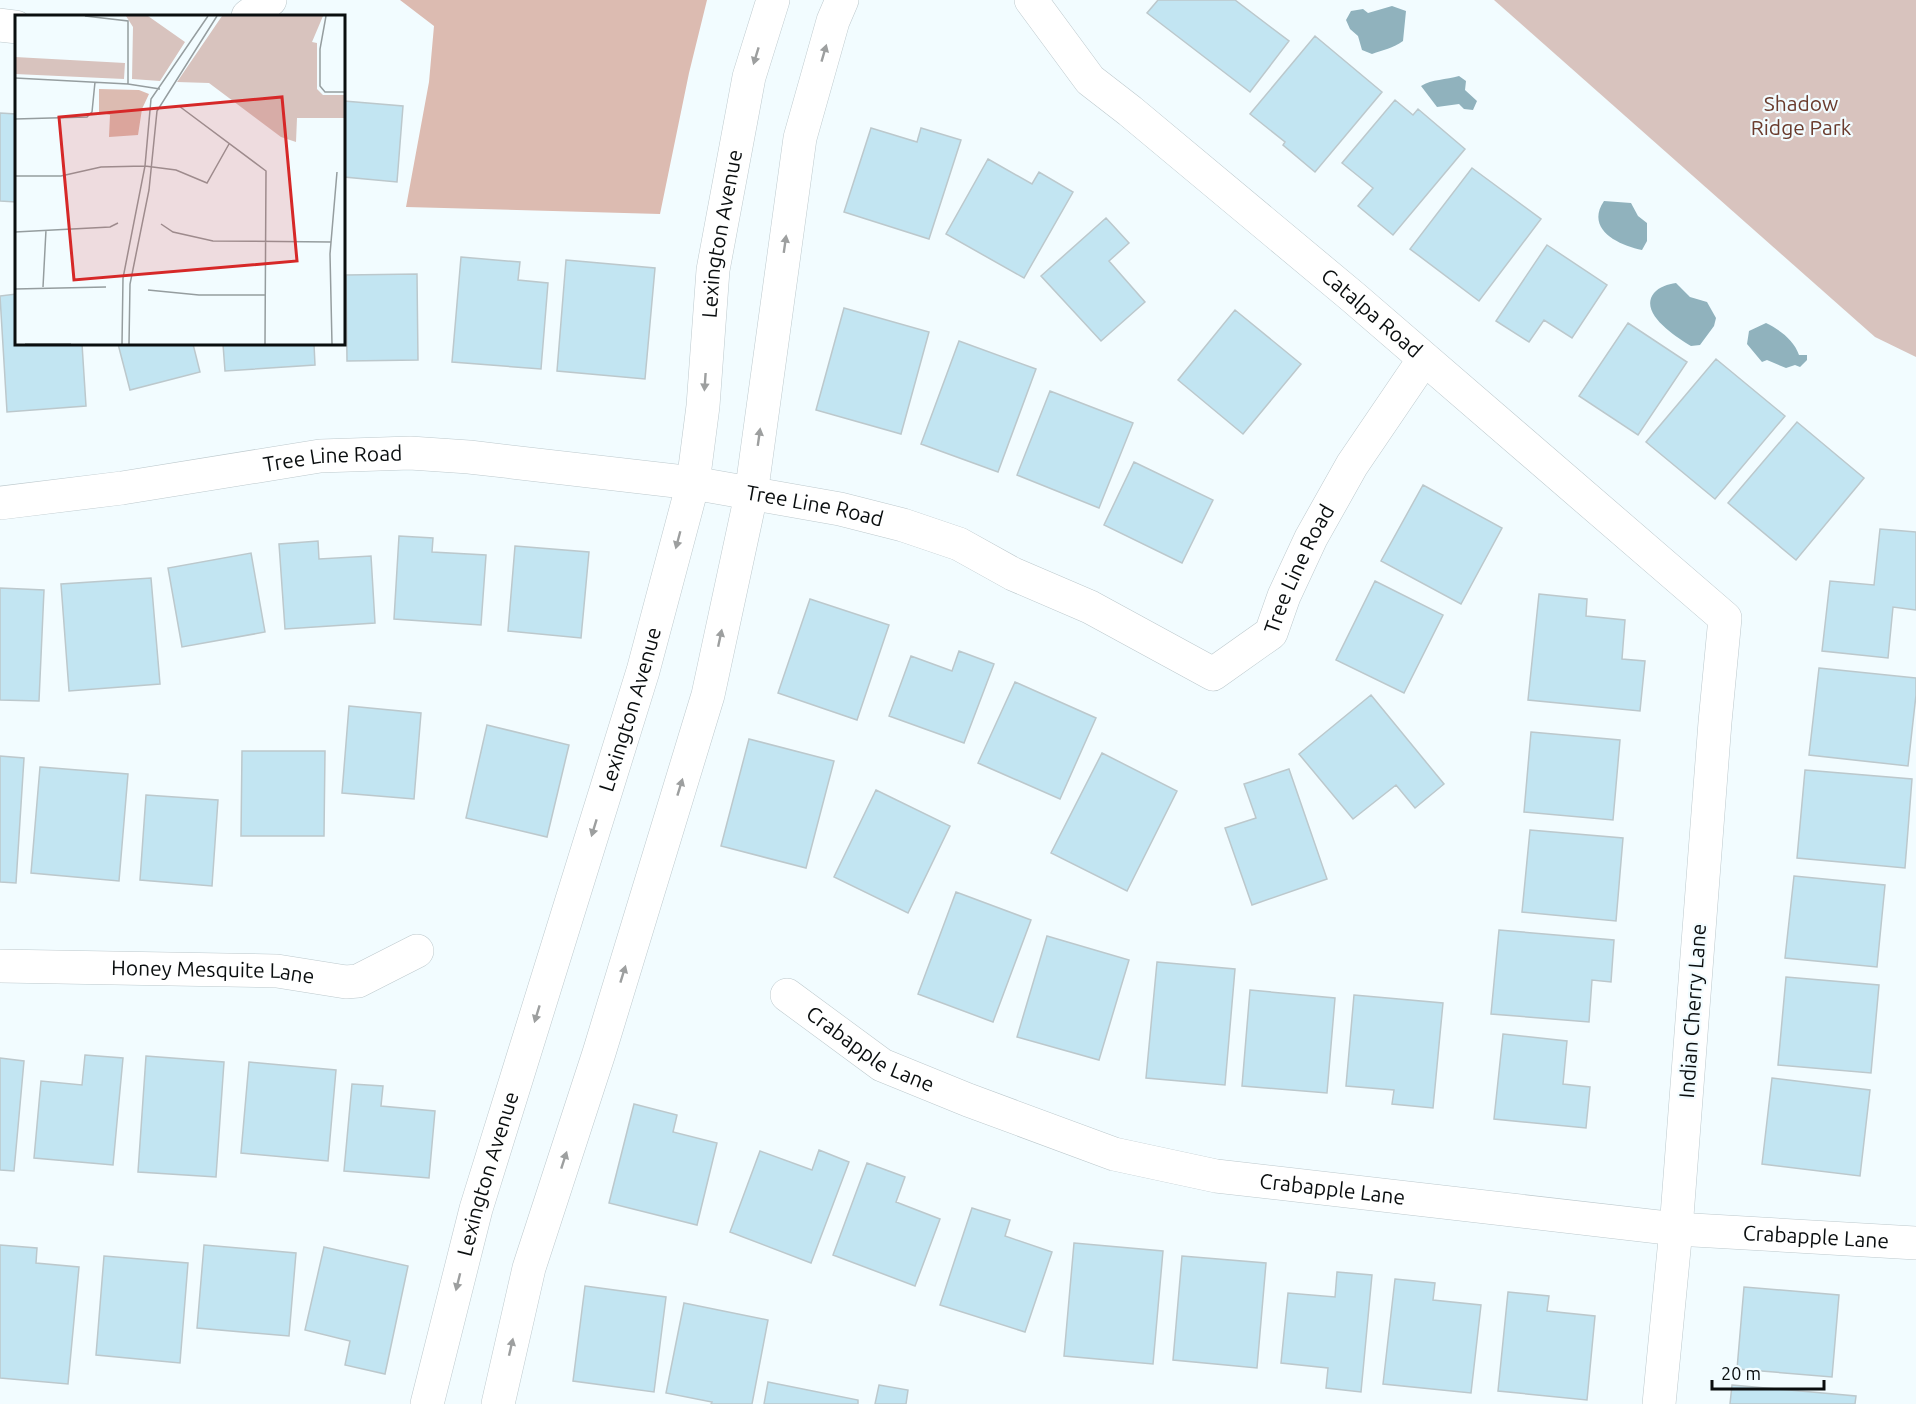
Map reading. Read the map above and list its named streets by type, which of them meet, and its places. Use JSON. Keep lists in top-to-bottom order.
{
  "streets": {
    "street": [
      "Lexington Avenue",
      "Catalpa Road",
      "Tree Line Road",
      "Honey Mesquite Lane",
      "Indian Cherry Lane",
      "Crabapple Lane"
    ]
  },
  "crossings": [
    ["Lexington Avenue", "Tree Line Road"],
    ["Catalpa Road", "Tree Line Road"],
    ["Catalpa Road", "Indian Cherry Lane"],
    ["Indian Cherry Lane", "Crabapple Lane"]
  ],
  "parks": ["Shadow Ridge Park"],
  "scale_bar": "20 m"
}
